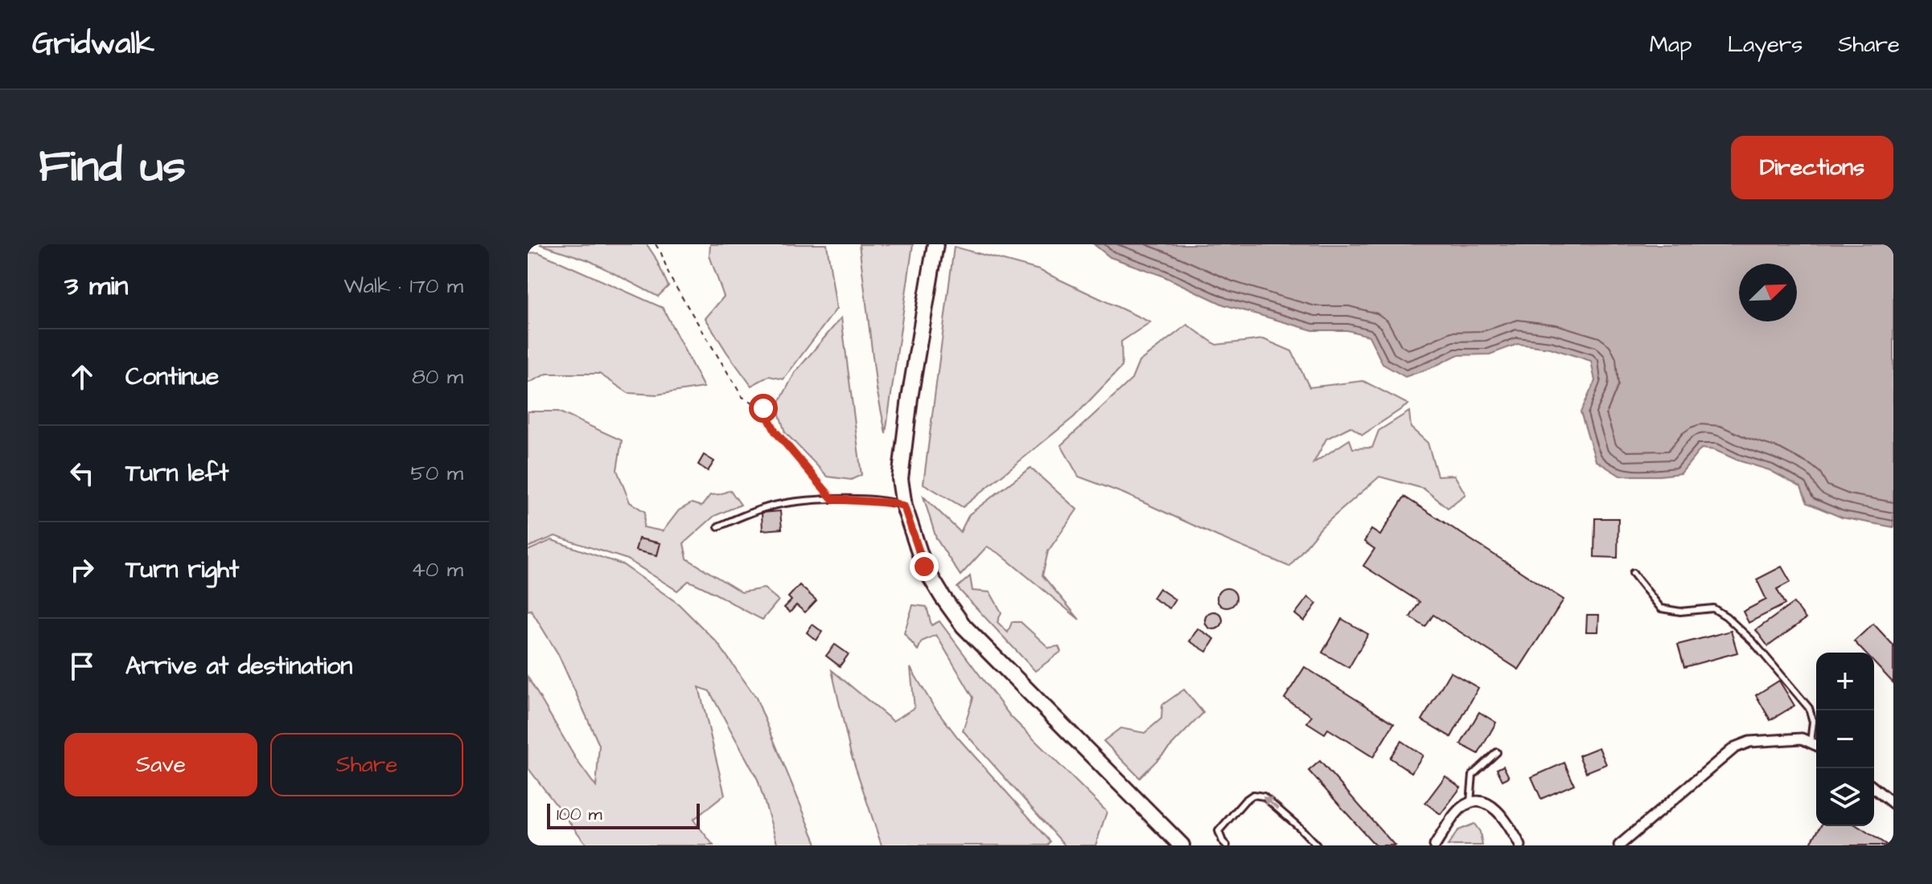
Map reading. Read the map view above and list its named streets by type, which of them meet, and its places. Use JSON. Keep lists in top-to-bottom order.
{
  "scale_bar": "100 m",
  "north": "top right",
  "page": {
    "header": "Gridwalk",
    "nav": ["Map", "Layers", "Share"],
    "title": "Find us",
    "buttons": [
      "Directions",
      ["Save", "Share"]
    ],
    "heading": ["3 min", "Walk · 170 m"],
    "list": [
      ["Continue", "80 m"],
      ["Turn left", "50 m"],
      ["Turn right", "40 m"],
      "Arrive at destination"
    ],
    "map_buttons": ["+", "−"],
    "scale": "100 m"
  }
}
